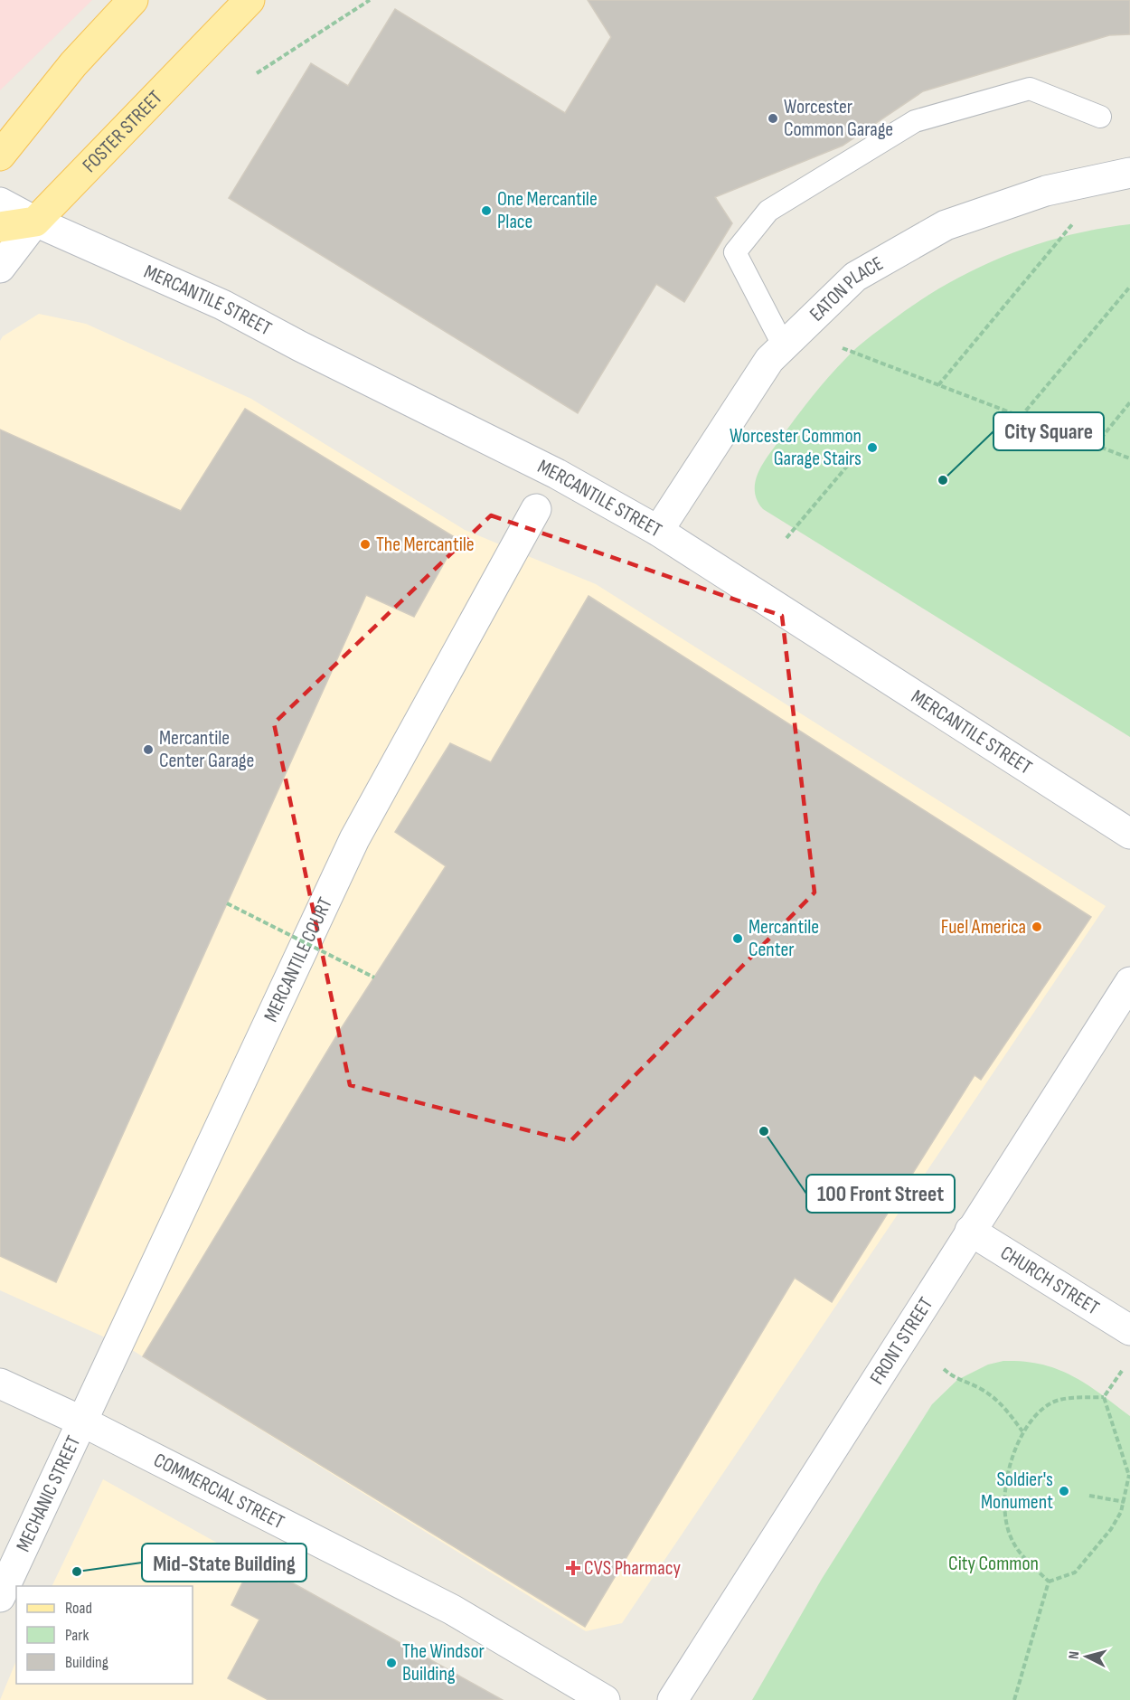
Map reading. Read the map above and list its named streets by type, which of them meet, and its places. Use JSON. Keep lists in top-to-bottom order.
{
  "streets": {
    "main road": ["FOSTER STREET"],
    "street": [
      "EATON PLACE",
      "MERCANTILE STREET",
      "MERCANTILE COURT",
      "CHURCH STREET",
      "FRONT STREET",
      "COMMERCIAL STREET",
      "MECHANIC STREET"
    ]
  },
  "crossings": [
    ["FOSTER STREET", "MERCANTILE STREET"],
    ["EATON PLACE", "MERCANTILE STREET"],
    ["MERCANTILE COURT", "COMMERCIAL STREET"],
    ["MERCANTILE COURT", "MECHANIC STREET"],
    ["CHURCH STREET", "FRONT STREET"],
    ["COMMERCIAL STREET", "MECHANIC STREET"]
  ],
  "parks": ["City Common"],
  "places": {
    "other": [
      "Worcester Common Garage",
      "One Mercantile Place",
      "Worcester Common Garage Stairs",
      "City Square",
      "The Mercantile",
      "Mercantile Center Garage",
      "Fuel America",
      "Mercantile Center",
      "100 Front Street",
      "Soldier's Monument",
      "Mid-State Building",
      "The Windsor Building"
    ],
    "health": ["CVS Pharmacy"]
  },
  "legend": ["Road", "Park", "Building"],
  "north": "left"
}
